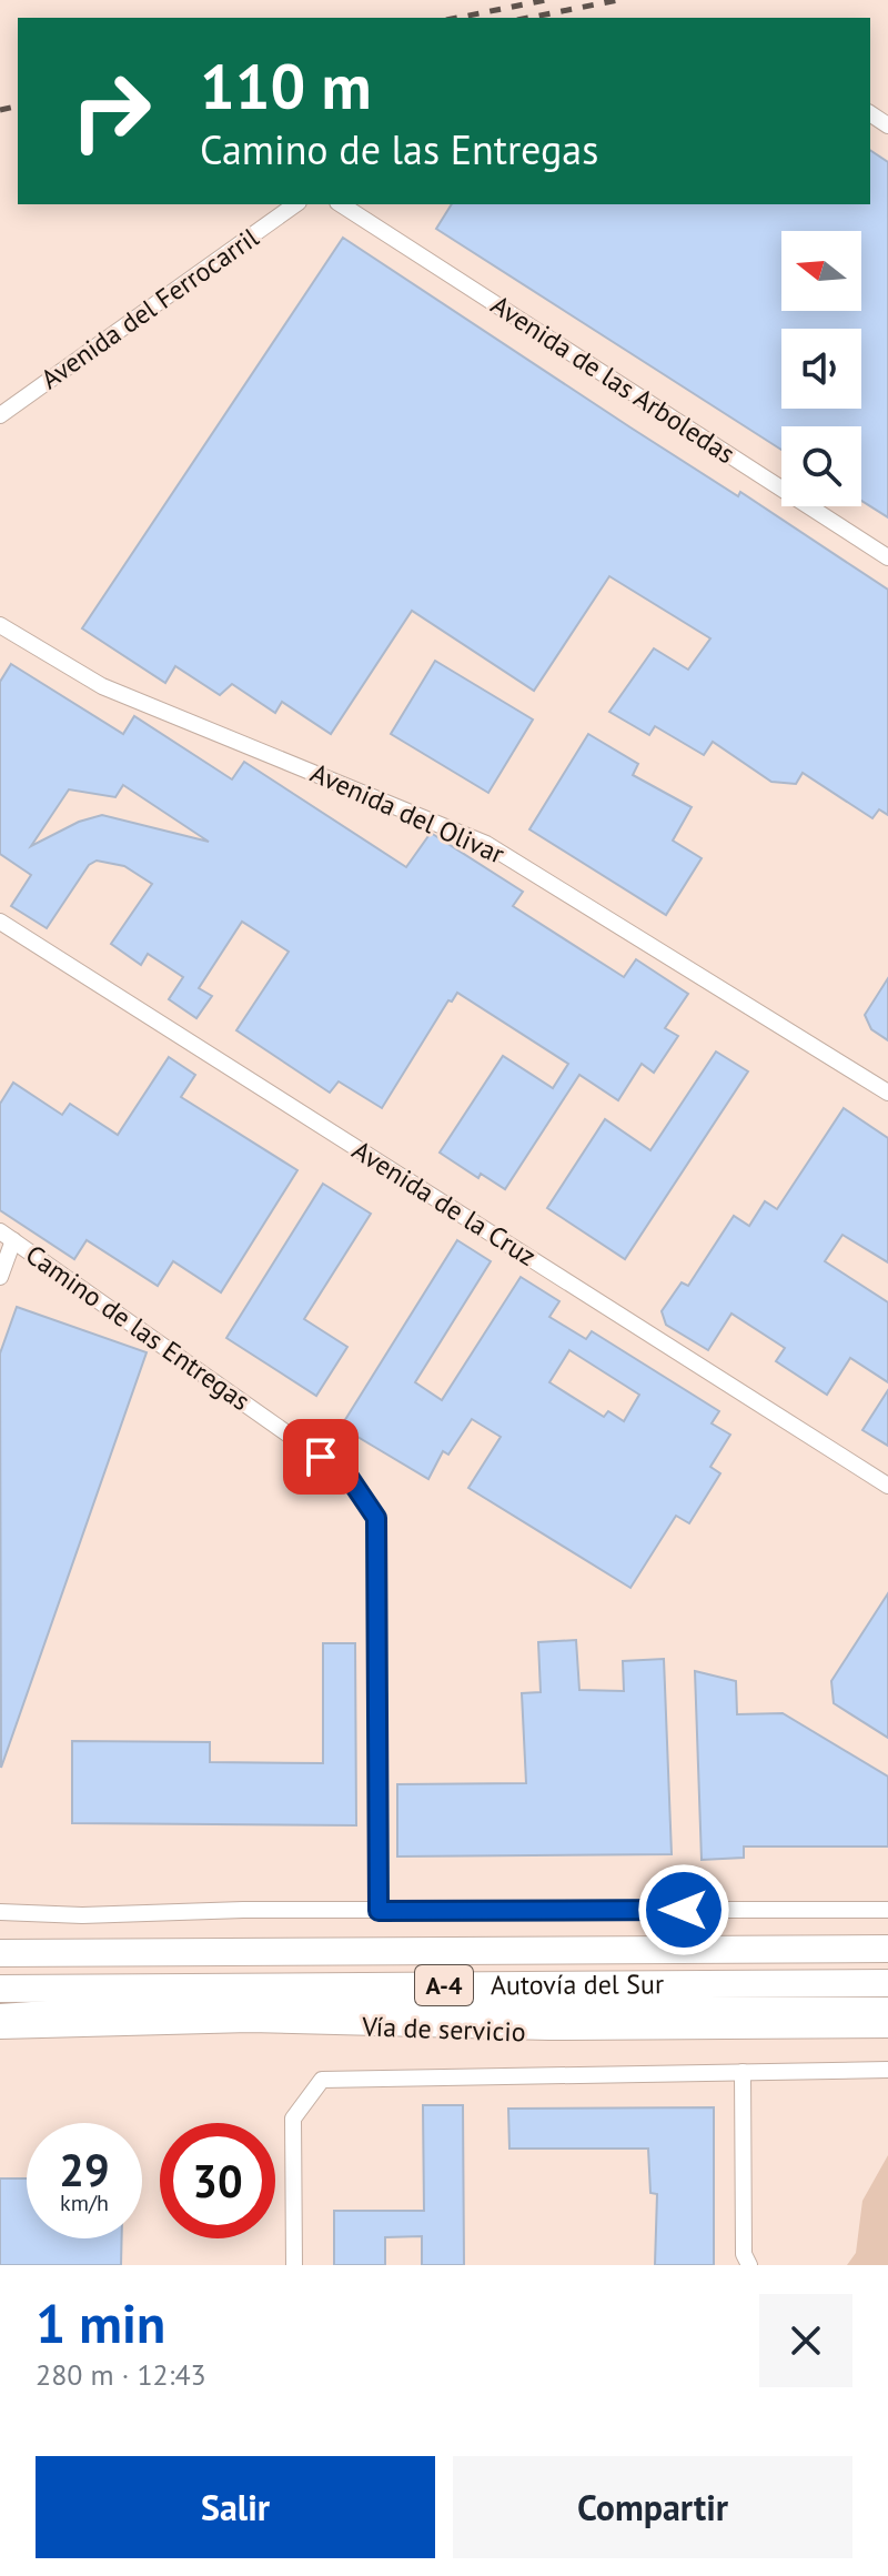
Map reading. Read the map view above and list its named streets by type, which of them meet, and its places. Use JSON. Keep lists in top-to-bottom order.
{
  "streets": {
    "highway": ["Autovía del Sur", "A-4"],
    "street": [
      "Avenida del Ferrocarril",
      "Avenida de las Arboledas",
      "Avenida del Olivar",
      "Avenida de la Cruz",
      "Camino de las Entregas",
      "Vía de servicio"
    ]
  },
  "north": "left",
  "page": {
    "turn": ["110 m", "Camino de las Entregas"],
    "speed": "29 km/h",
    "limit": "30",
    "heading": ["1 min", "280 m · 12:43"],
    "buttons": ["Salir", "Compartir"]
  }
}
